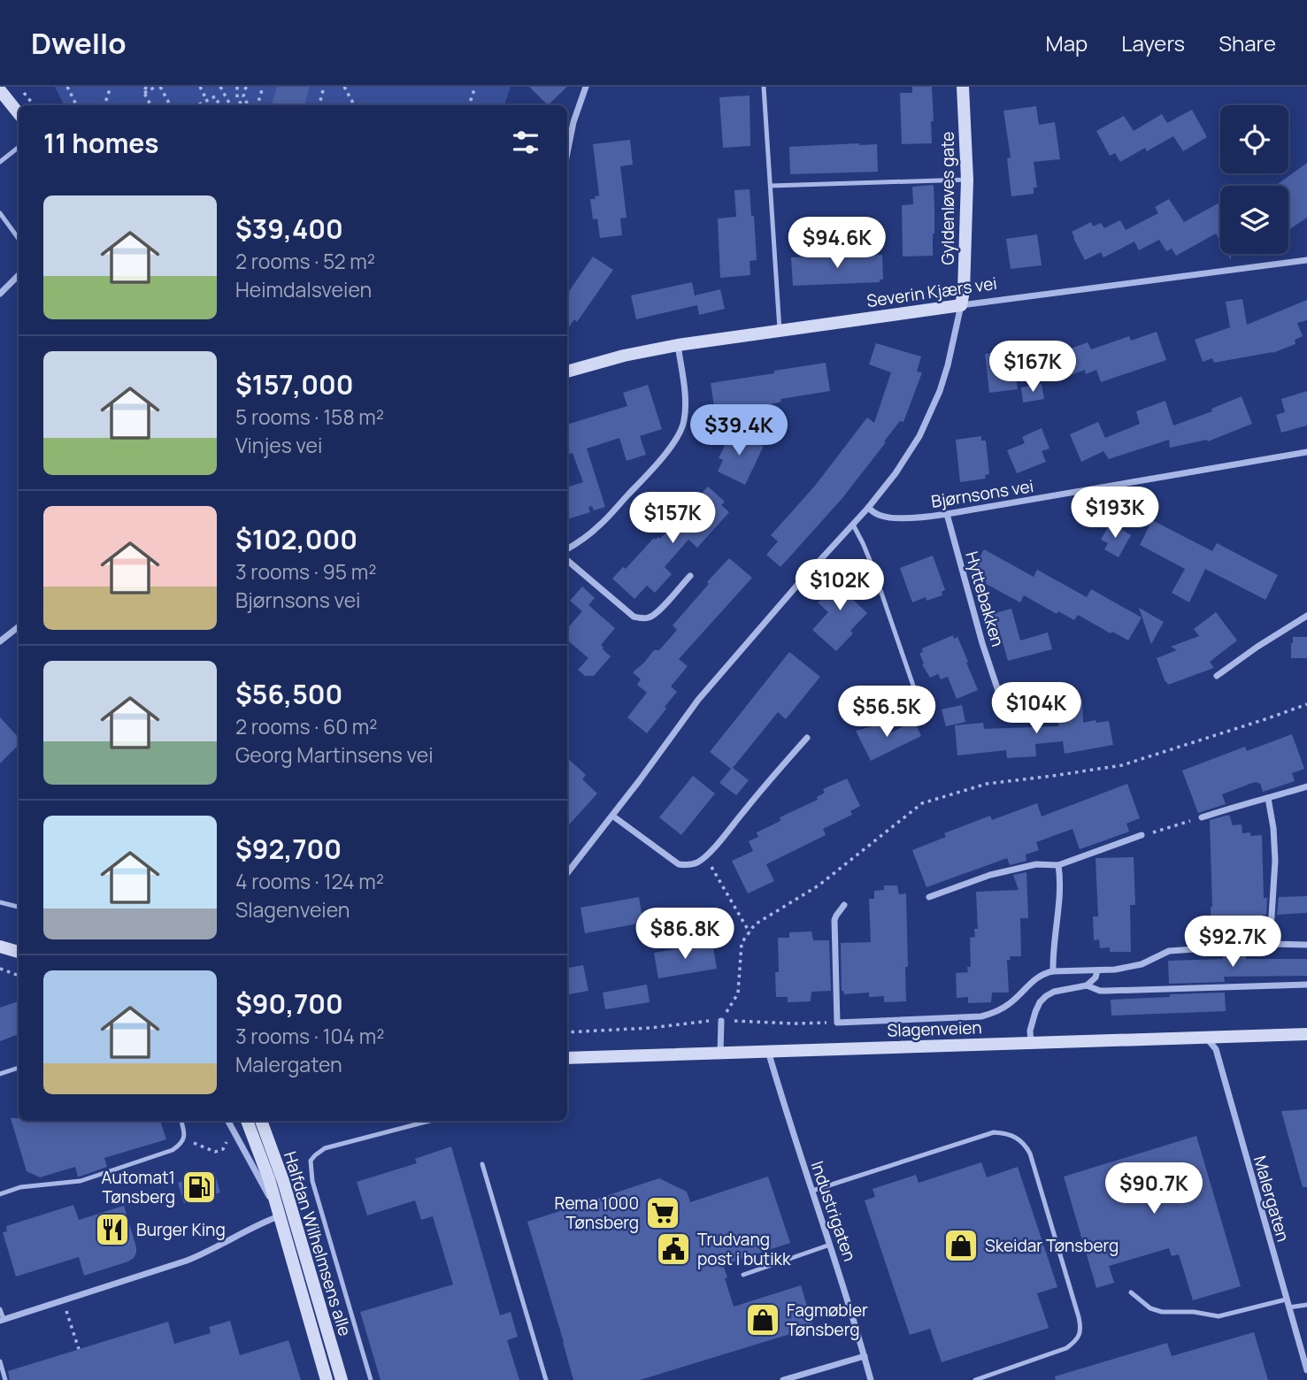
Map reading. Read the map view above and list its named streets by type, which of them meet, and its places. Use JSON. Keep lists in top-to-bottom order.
{
  "streets": {
    "main road": [
      "Gyldenløves gate",
      "Severin Kjærs vei",
      "Slagenveien",
      "Halfdan Wilhelmsens alle"
    ],
    "street": [
      "Bjørnsons vei",
      "Hyttebakken",
      "Malergaten",
      "Industrigaten"
    ]
  },
  "crossings": [
    ["Gyldenløves gate", "Severin Kjærs vei"],
    ["Gyldenløves gate", "Bjørnsons vei"],
    ["Bjørnsons vei", "Hyttebakken"],
    ["Slagenveien", "Malergaten"],
    ["Slagenveien", "Industrigaten"]
  ],
  "places": {
    "fuel station": ["Automat1 Tønsberg"],
    "supermarket": ["Rema 1000 Tønsberg"],
    "restaurant": ["Burger King"],
    "shop": ["Skeidar Tønsberg", "Fagmøbler Tønsberg"],
    "public building": ["Trudvang post i butikk"]
  },
  "page": {
    "header": "Dwello",
    "nav": ["Map", "Layers", "Share"],
    "heading": "11 homes",
    "list": [
      {
        "name": "$39,400",
        "note": "2 rooms · 52 m² · Heimdalsveien"
      },
      {
        "name": "$157,000",
        "note": "5 rooms · 158 m² · Vinjes vei"
      },
      {
        "name": "$102,000",
        "note": "3 rooms · 95 m² · Bjørnsons vei"
      },
      {
        "name": "$56,500",
        "note": "2 rooms · 60 m² · Georg Martinsens vei"
      },
      {
        "name": "$92,700",
        "note": "4 rooms · 124 m² · Slagenveien"
      },
      {
        "name": "$90,700",
        "note": "3 rooms · 104 m² · Malergaten"
      }
    ],
    "price": [
      "$94.6K",
      "$167K",
      "$39.4K",
      "$193K",
      "$157K",
      "$102K",
      "$104K",
      "$56.5K",
      "$86.8K",
      "$92.7K",
      "$90.7K"
    ]
  }
}
